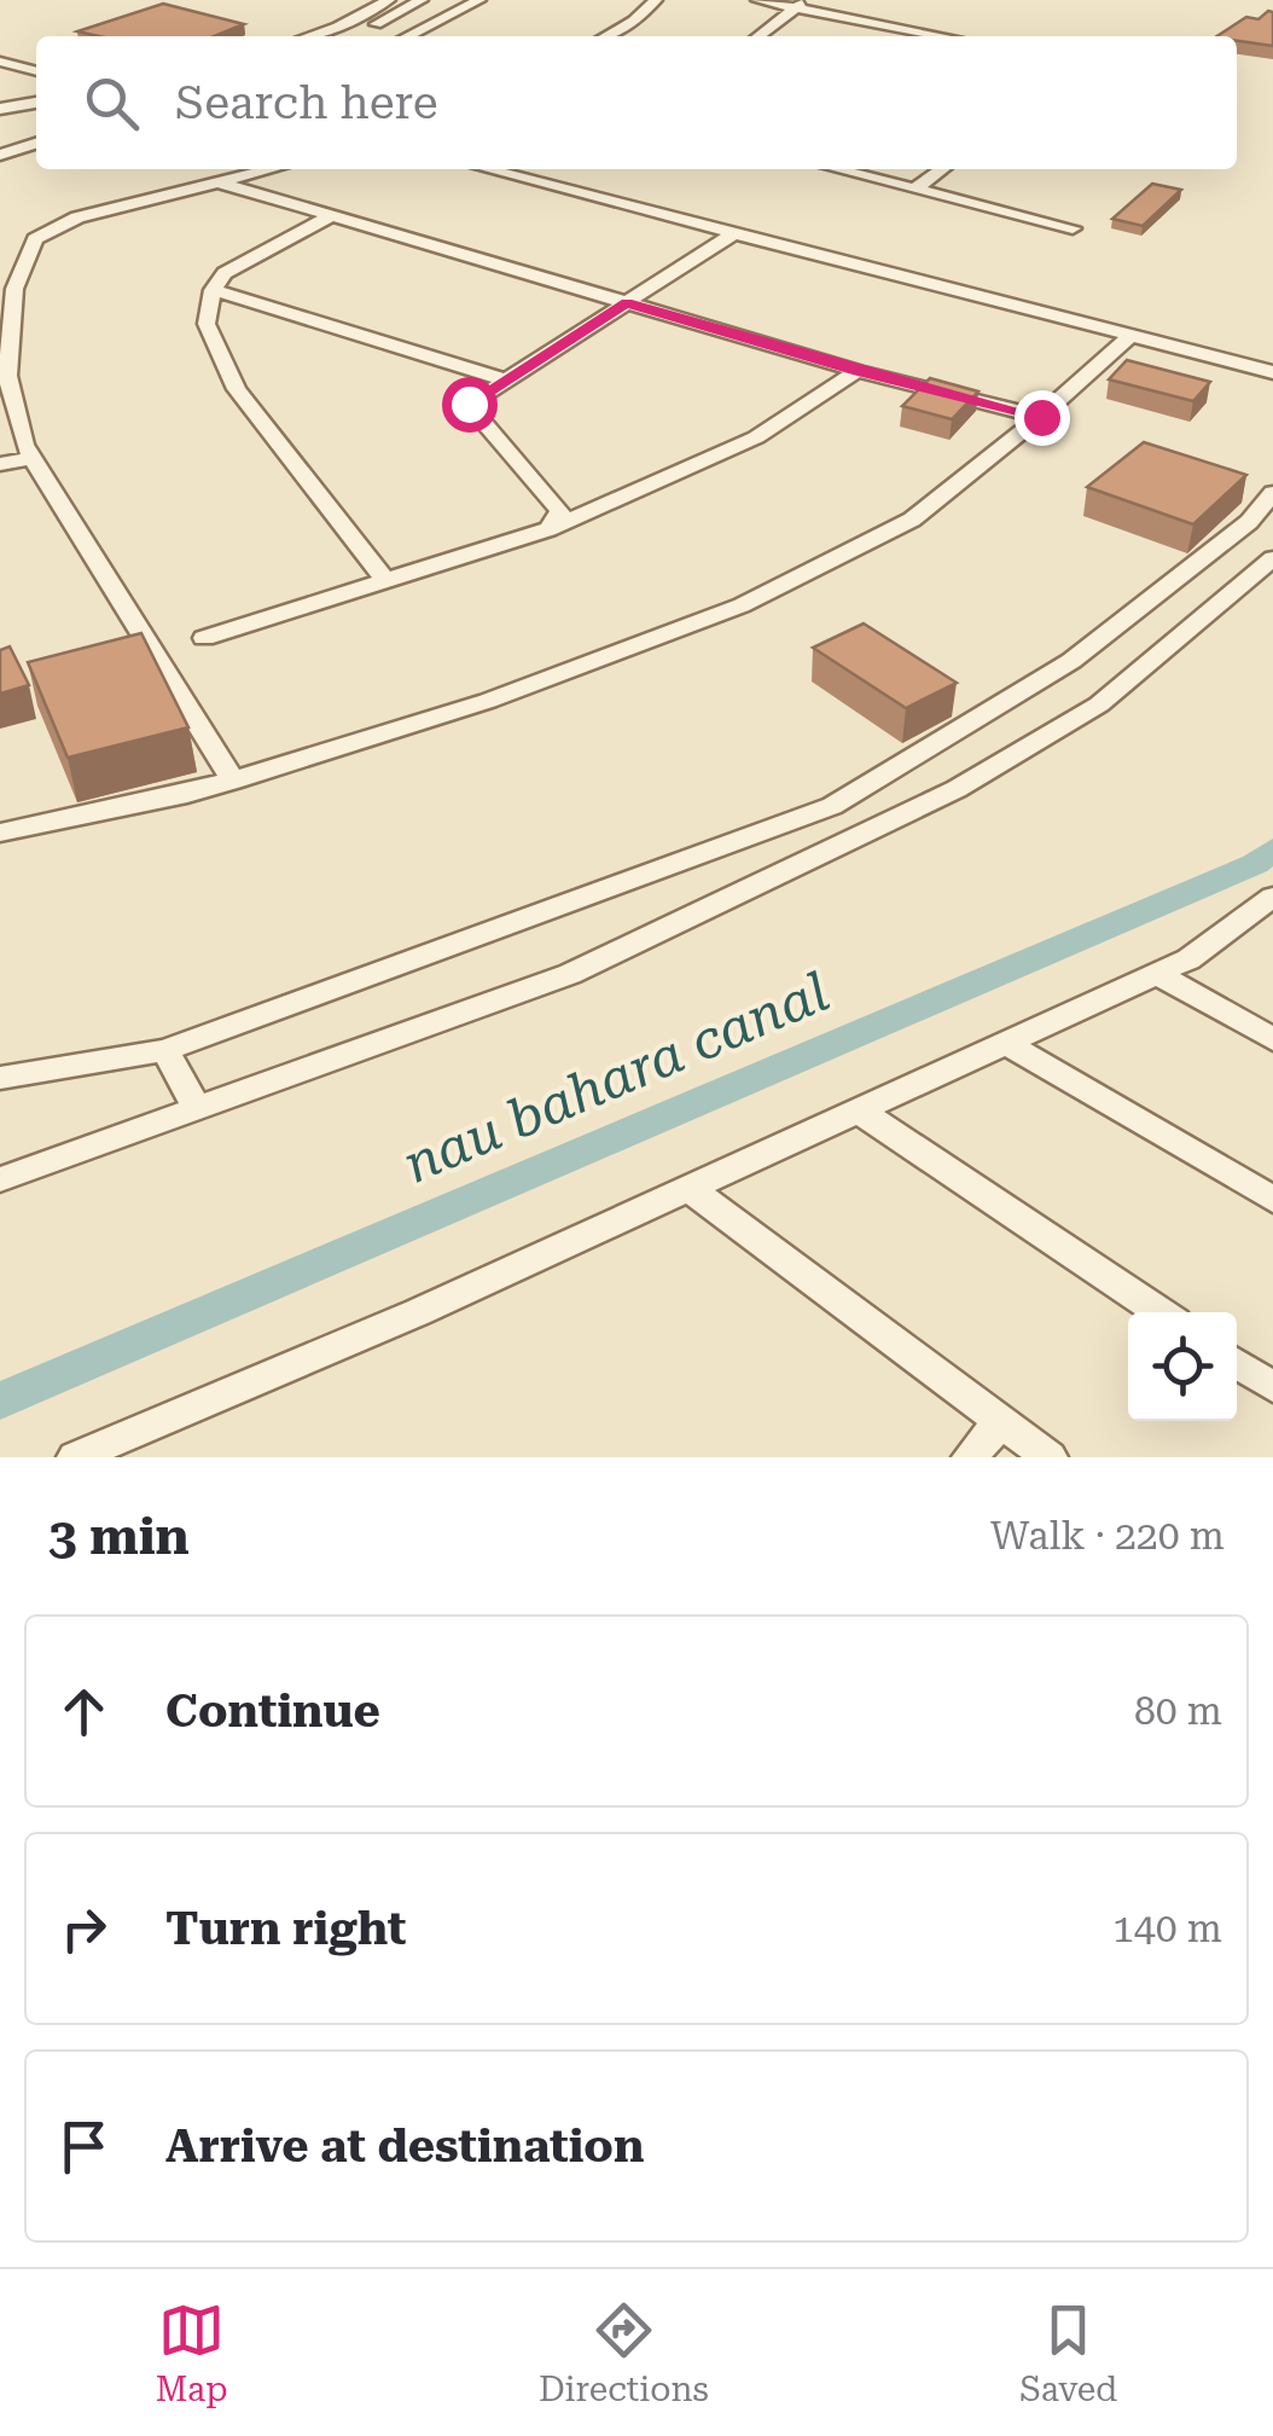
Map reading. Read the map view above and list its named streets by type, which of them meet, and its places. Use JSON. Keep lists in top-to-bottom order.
{
  "water": ["nau bahara canal"],
  "page": {
    "search": "Search here",
    "heading": ["3 min", "Walk · 220 m"],
    "list": [
      ["Continue", "80 m"],
      ["Turn right", "140 m"],
      "Arrive at destination"
    ],
    "nav": ["Map", "Directions", "Saved"]
  }
}
